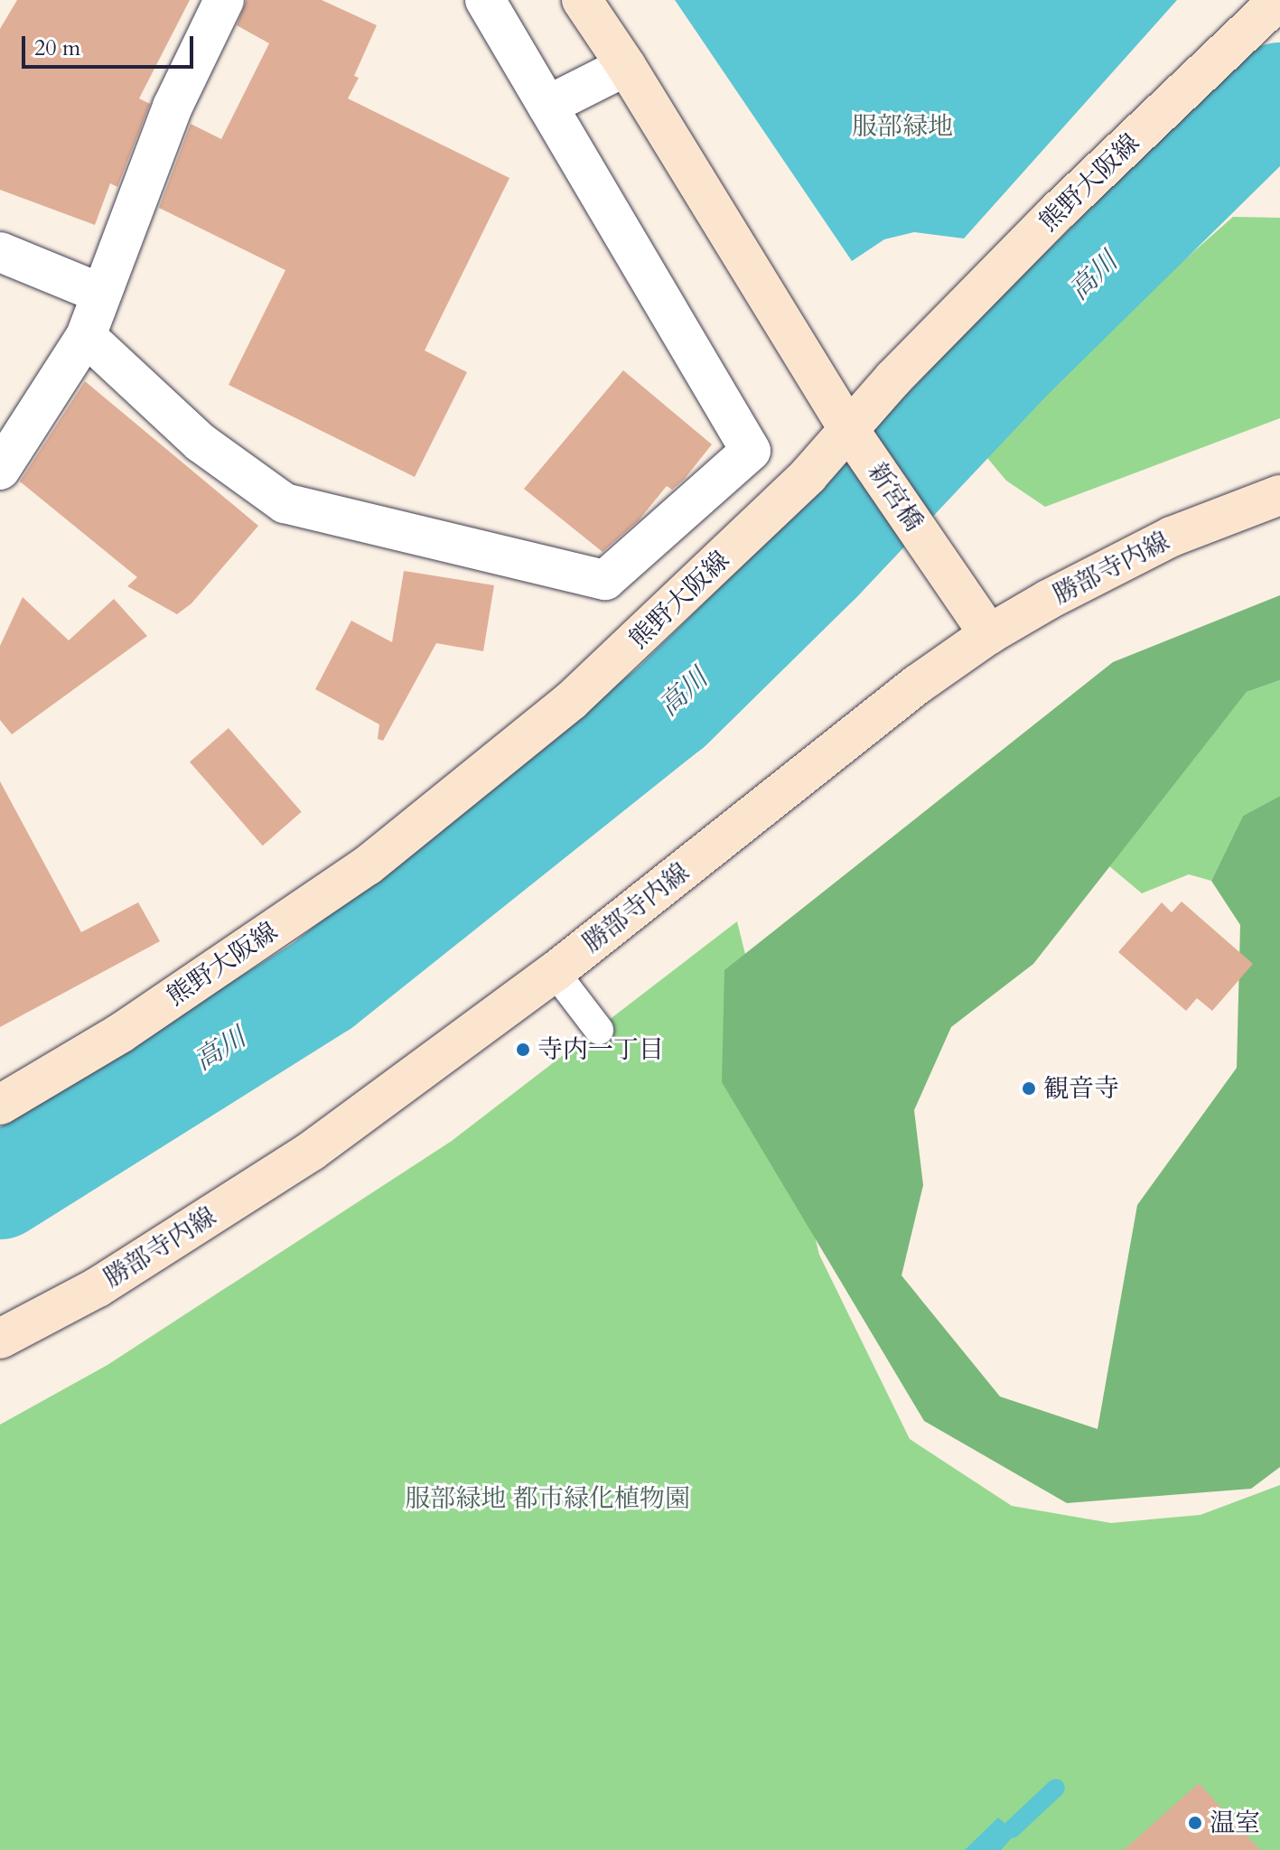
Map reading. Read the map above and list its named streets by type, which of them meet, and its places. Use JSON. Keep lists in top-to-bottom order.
{
  "streets": {
    "street": ["熊野大阪線", "新宮橋", "勝部寺内線"]
  },
  "crossings": [
    ["熊野大阪線", "新宮橋"],
    ["新宮橋", "勝部寺内線"]
  ],
  "water": ["高川"],
  "parks": ["服部緑地", "服部緑地 都市緑化植物園"],
  "places": ["寺内一丁目", "観音寺", "温室"],
  "scale_bar": "20 m"
}
